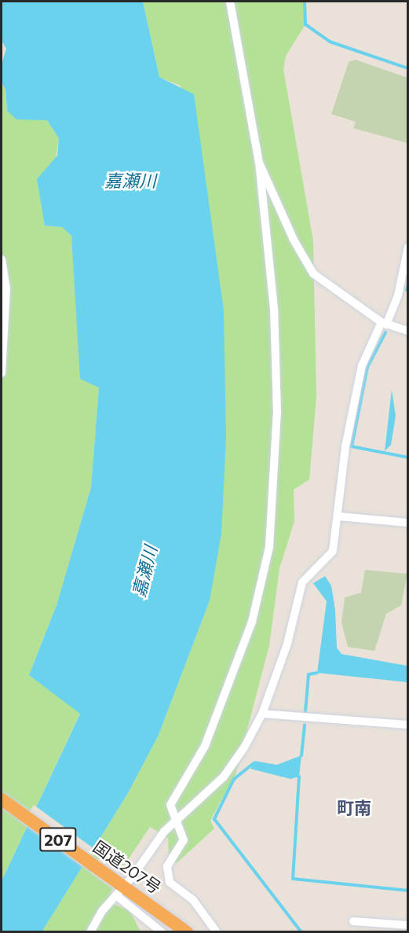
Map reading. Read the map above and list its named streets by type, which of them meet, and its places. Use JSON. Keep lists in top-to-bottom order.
{
  "streets": {
    "highway": ["207", "国道207号"]
  },
  "districts": ["町南"],
  "water": ["嘉瀬川"]
}
